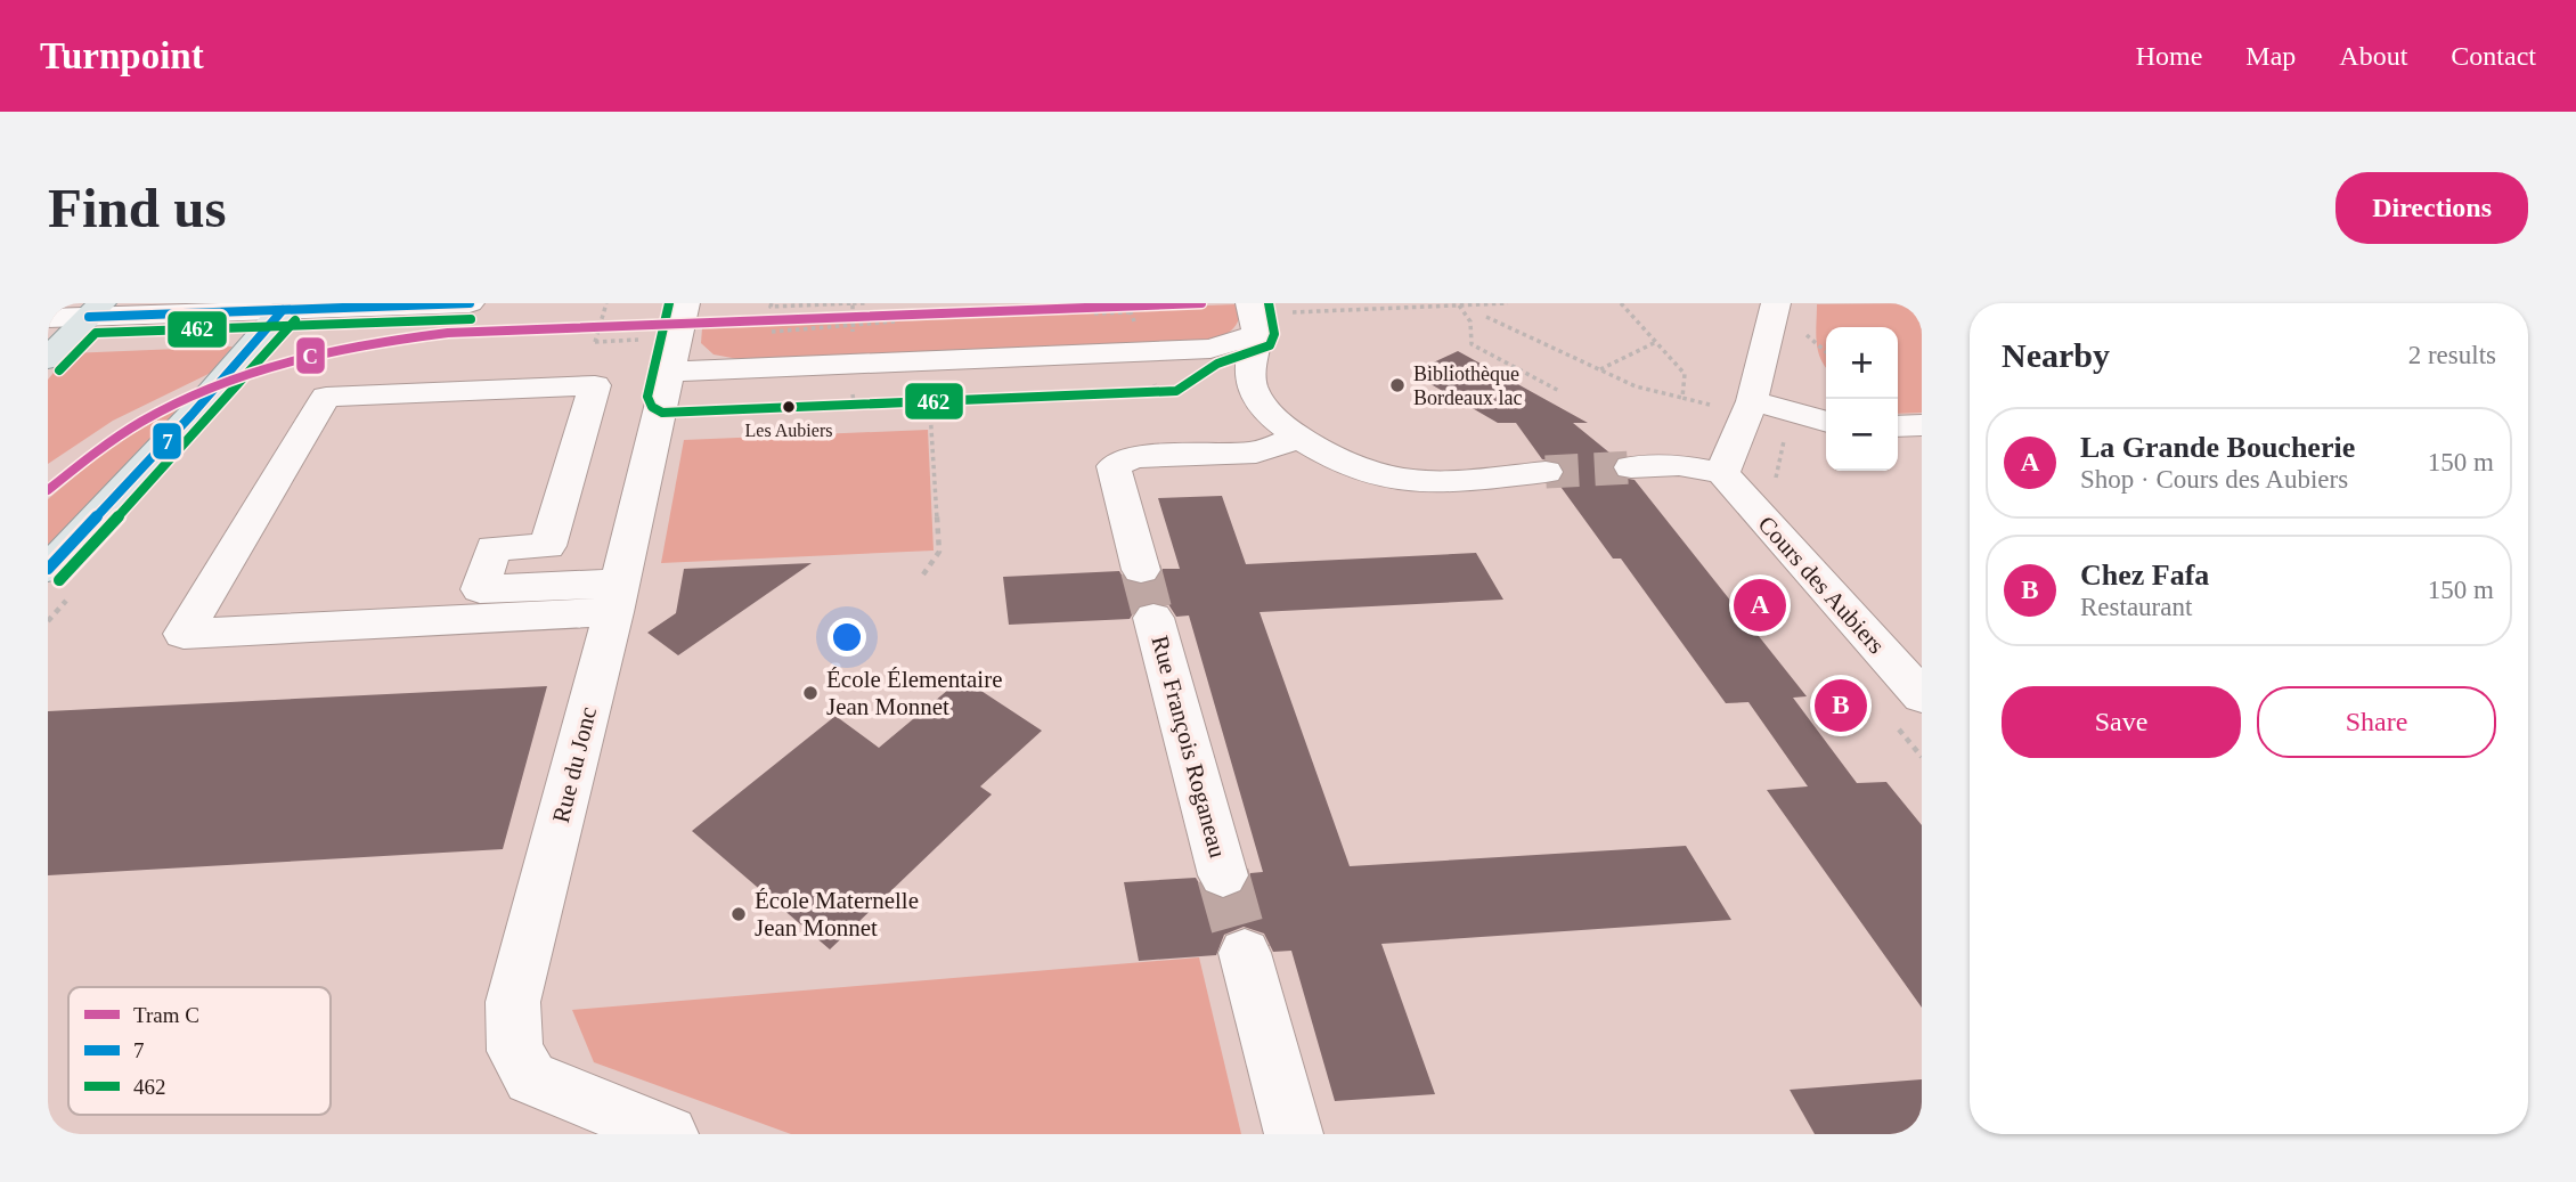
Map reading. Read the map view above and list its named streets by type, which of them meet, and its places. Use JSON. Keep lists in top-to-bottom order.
{
  "streets": {
    "street": ["Cours des Aubiers", "Rue François Roganeau", "Rue du Jonc"]
  },
  "places": [
    "Bibliothèque Bordeaux lac",
    "Les Aubiers",
    "École Élementaire Jean Monnet",
    "École Maternelle Jean Monnet"
  ],
  "lines": ["tram line C", "transit line 7", "transit line 462"],
  "legend": ["Tram C", "7", "462"],
  "page": {
    "header": "Turnpoint",
    "nav": [
      "Home",
      "Map",
      "About",
      "Contact"
    ],
    "buttons": [
      "Directions",
      ["Save", "Share"]
    ],
    "title": "Find us",
    "heading": ["Nearby", "2 results"],
    "map_buttons": ["+", "−"],
    "list": [
      {
        "mark": "A",
        "name": "La Grande Boucherie",
        "note": "Shop · Cours des Aubiers",
        "value": "150 m"
      },
      {
        "mark": "B",
        "name": "Chez Fafa",
        "note": "Restaurant",
        "value": "150 m"
      }
    ],
    "pins": ["A", "B"]
  }
}
